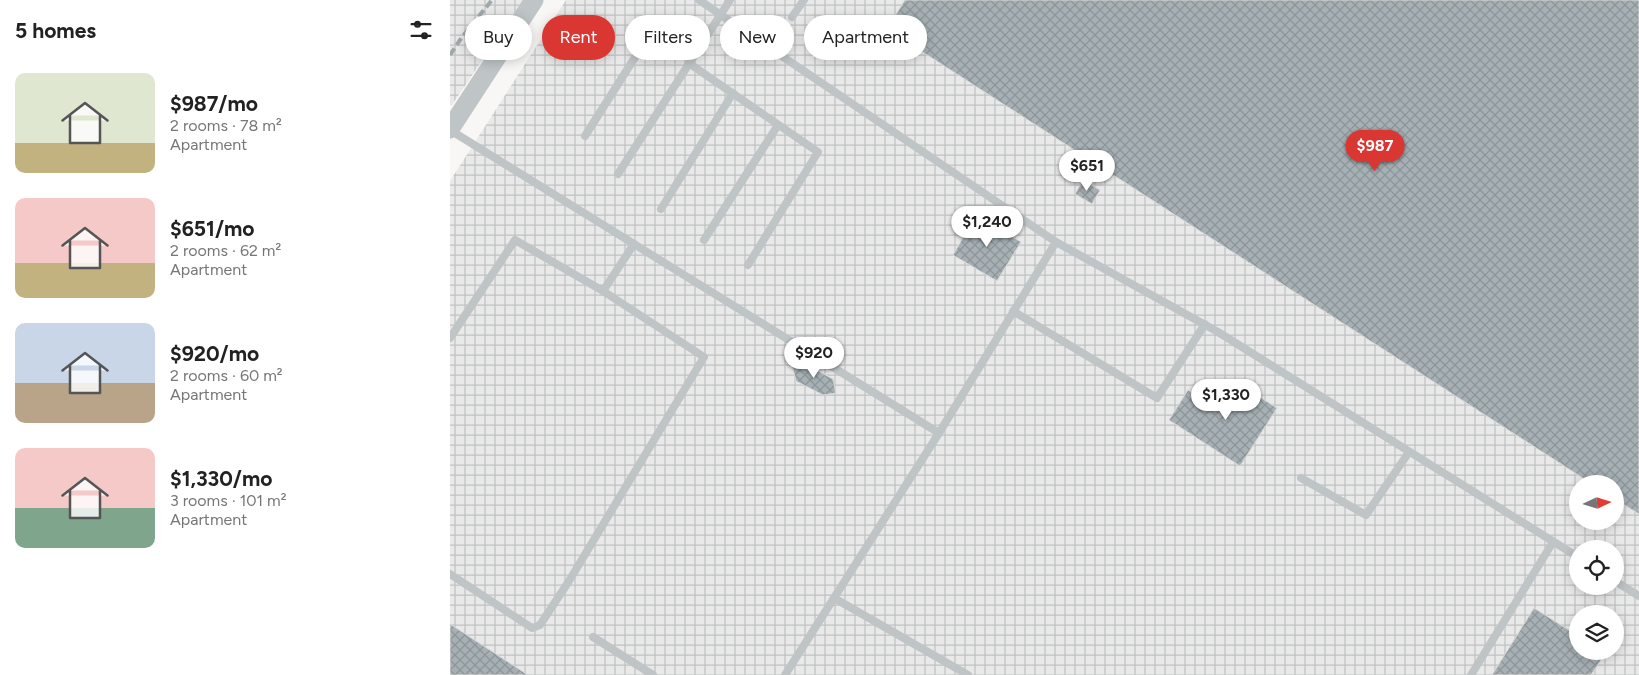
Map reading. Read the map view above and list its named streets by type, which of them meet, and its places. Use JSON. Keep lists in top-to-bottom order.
{
  "north": "right",
  "page": {
    "heading": "5 homes",
    "chip": [
      "Buy",
      "Rent",
      "Filters",
      "New",
      "Apartment"
    ],
    "list": [
      {
        "name": "$987/mo",
        "note": "2 rooms · 78 m² · Apartment"
      },
      {
        "name": "$651/mo",
        "note": "2 rooms · 62 m² · Apartment"
      },
      {
        "name": "$920/mo",
        "note": "2 rooms · 60 m² · Apartment"
      },
      {
        "name": "$1,330/mo",
        "note": "3 rooms · 101 m² · Apartment"
      }
    ],
    "price": [
      "$987",
      "$651",
      "$1,240",
      "$920",
      "$1,330"
    ]
  }
}
